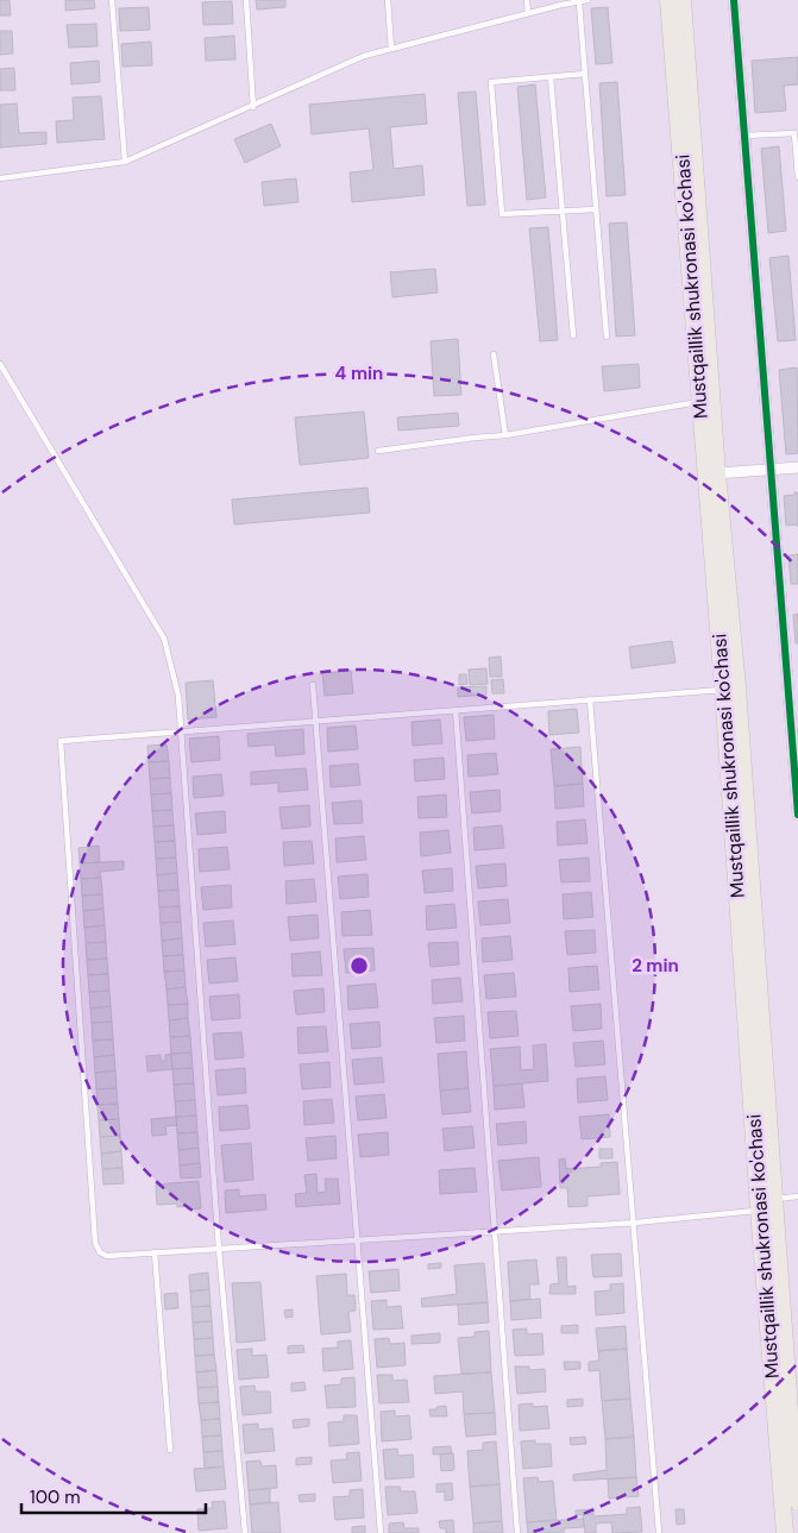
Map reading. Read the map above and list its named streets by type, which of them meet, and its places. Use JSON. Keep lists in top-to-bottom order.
{
  "streets": {
    "main road": ["Mustqaillik shukronasi ko'chasi"]
  },
  "scale_bar": "100 m",
  "rings": ["4 min", "2 min"]
}
